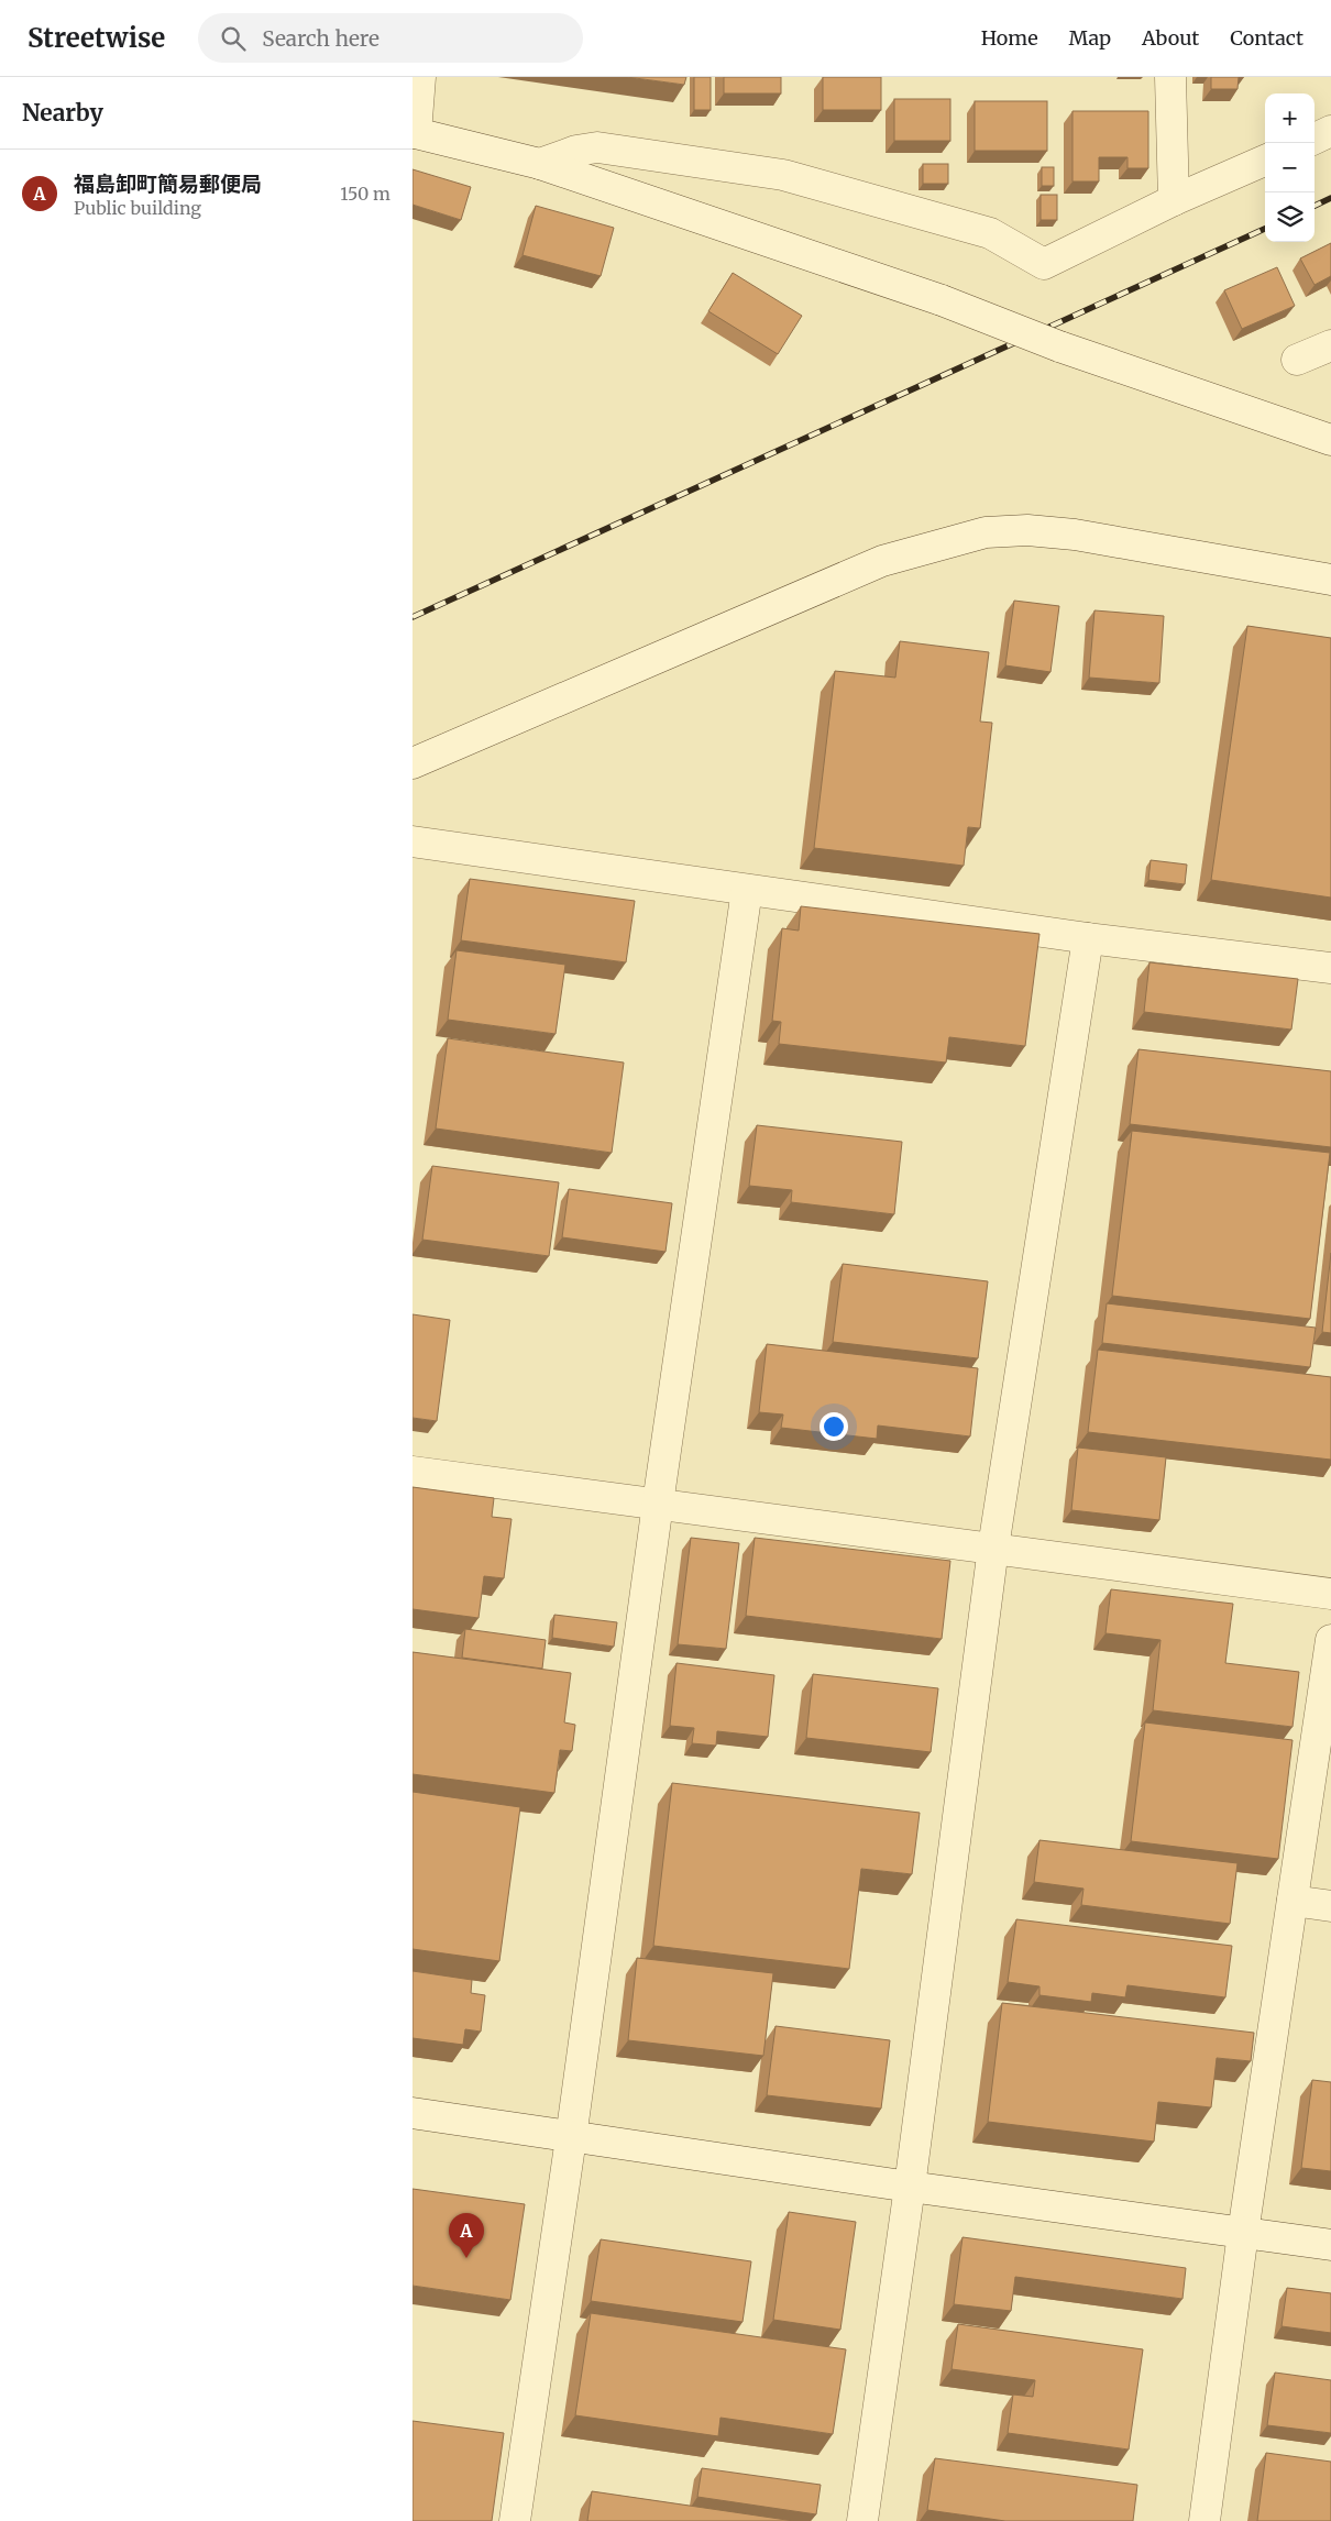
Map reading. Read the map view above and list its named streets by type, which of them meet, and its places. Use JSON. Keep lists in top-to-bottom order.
{
  "page": {
    "header": "Streetwise",
    "search": "Search here",
    "nav": [
      "Home",
      "Map",
      "About",
      "Contact"
    ],
    "heading": "Nearby",
    "map_buttons": ["+", "−"],
    "list": [
      {
        "mark": "A",
        "name": "福島卸町簡易郵便局",
        "note": "Public building",
        "value": "150 m"
      }
    ],
    "pins": "A"
  }
}
